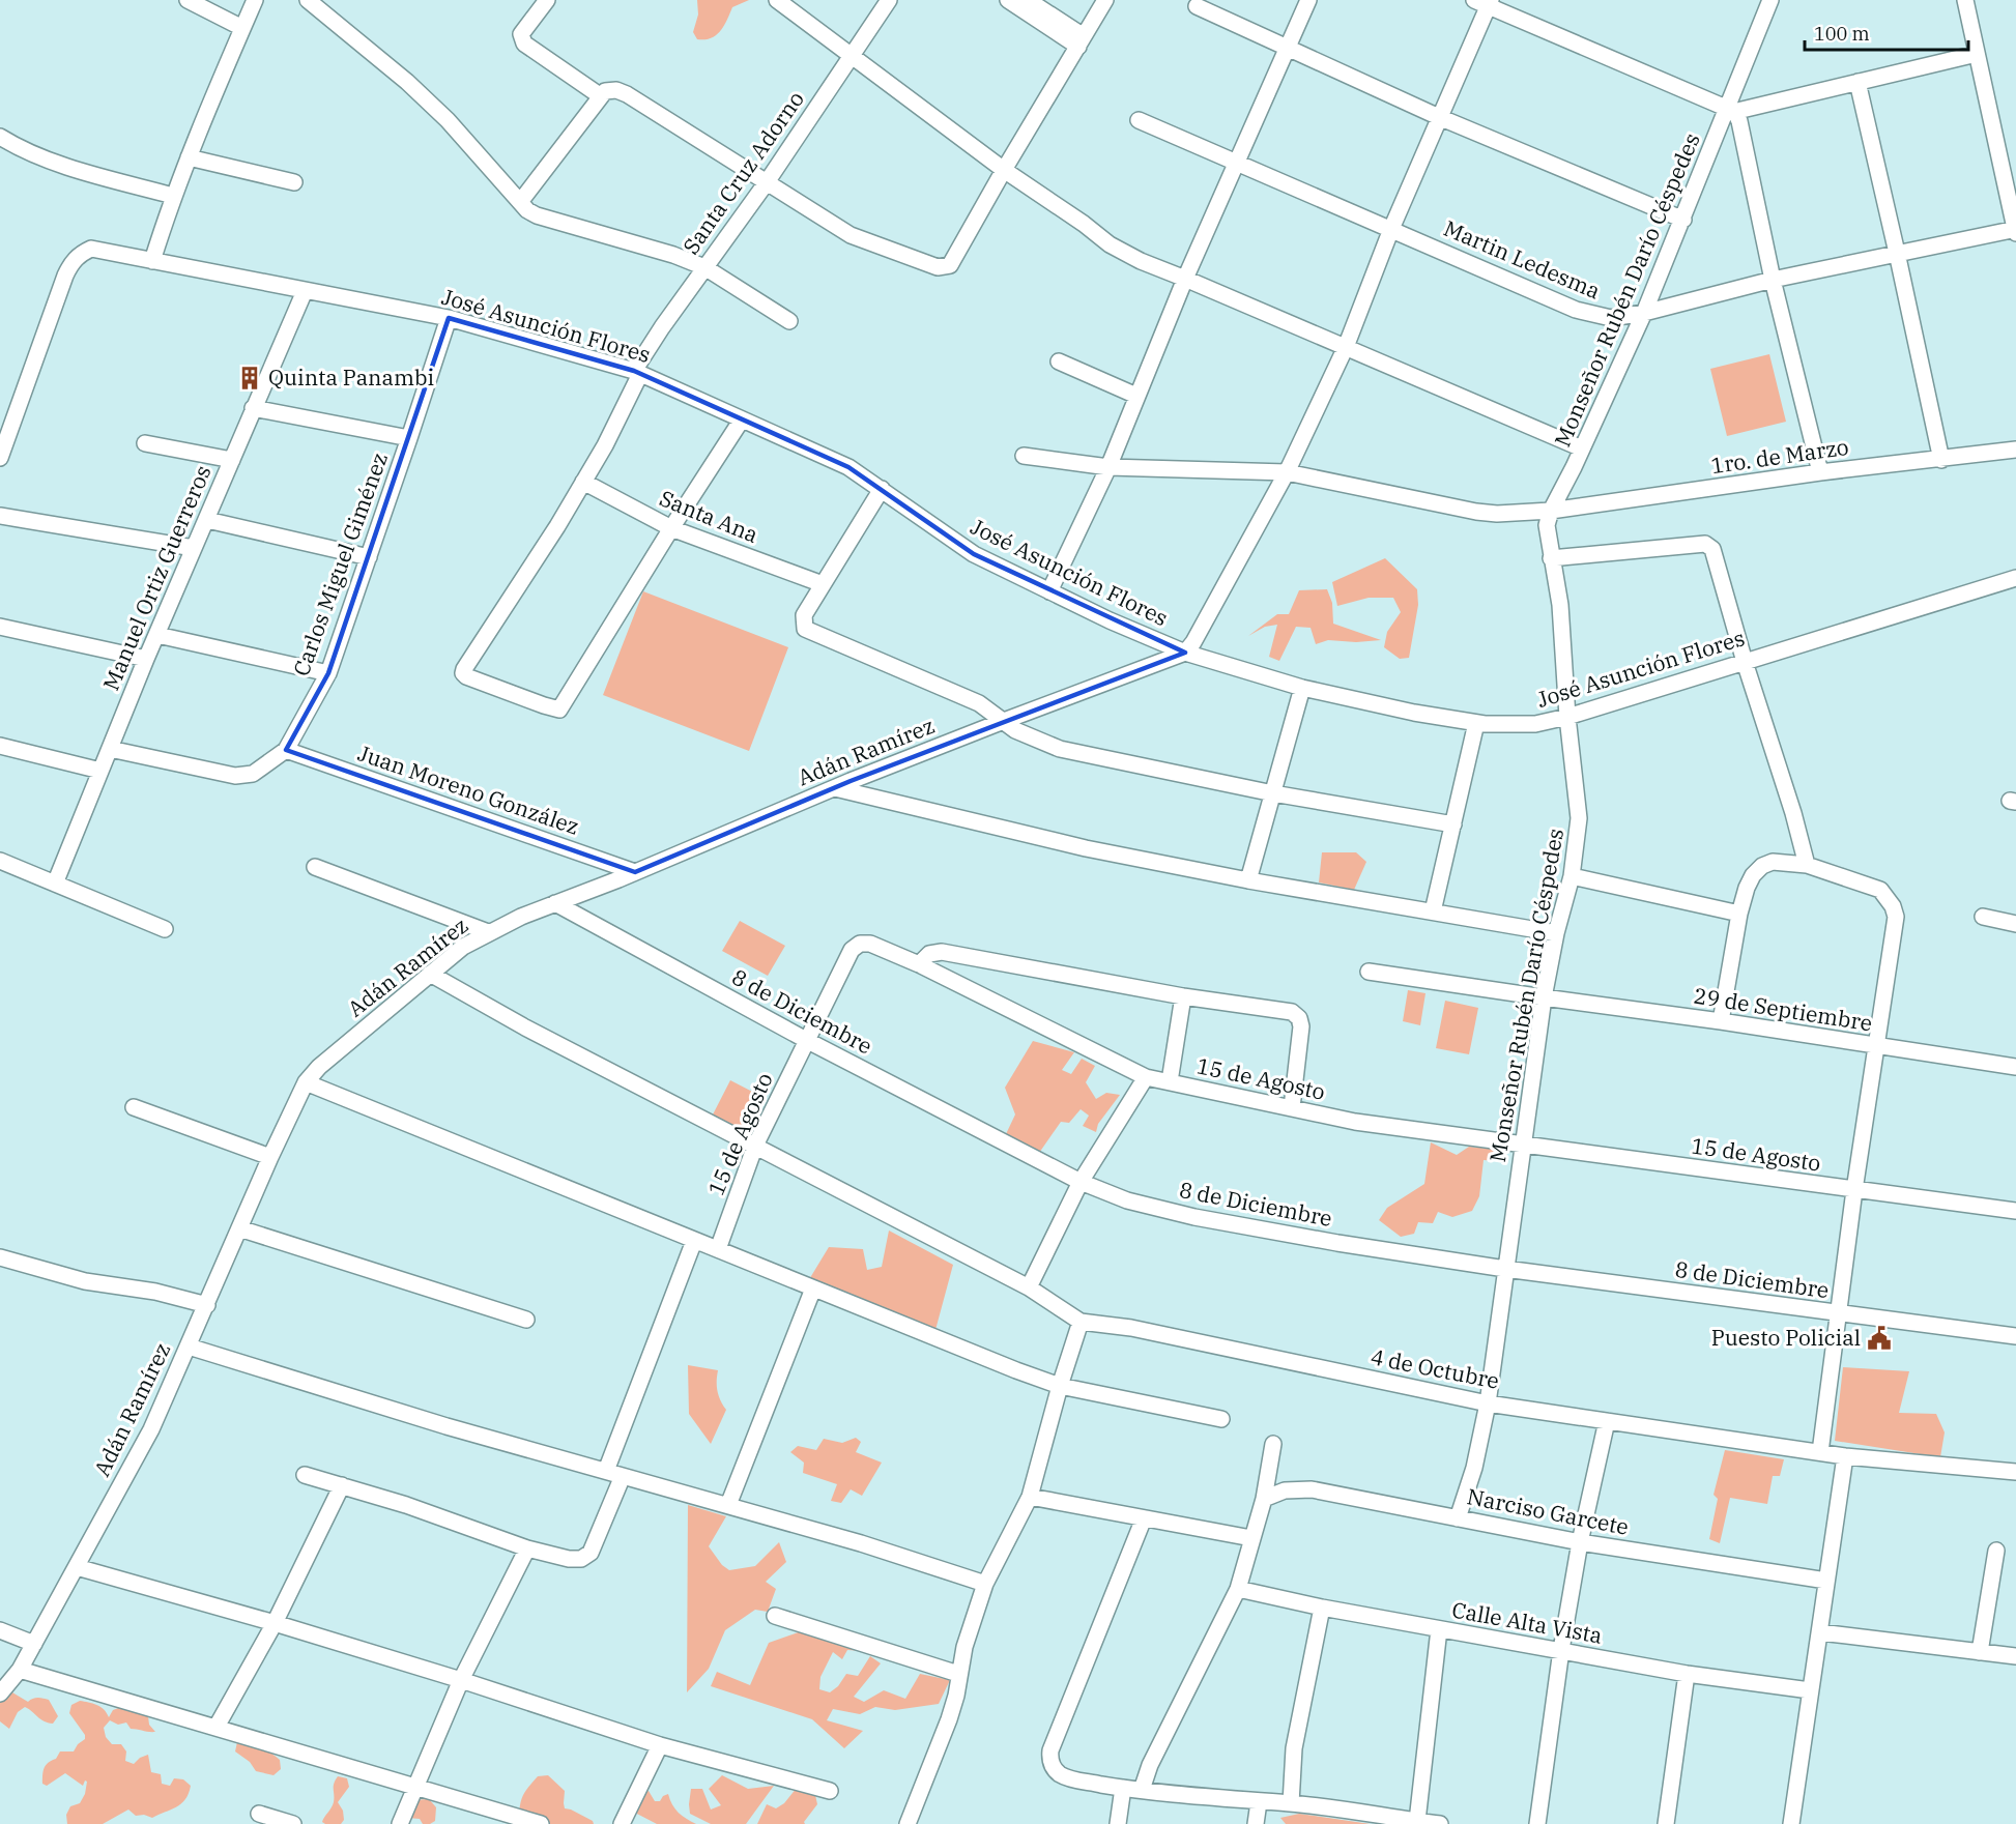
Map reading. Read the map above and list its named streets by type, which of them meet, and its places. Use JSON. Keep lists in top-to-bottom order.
{
  "streets": {
    "street": [
      "Santa Cruz Adorno",
      "Martin Ledesma",
      "Monseñor Rubén Darío Céspedes",
      "José Asunción Flores",
      "1ro. de Marzo",
      "Santa Ana",
      "Carlos Miguel Giménez",
      "Manuel Ortiz Guerreros",
      "Adán Ramírez",
      "Juan Moreno González",
      "29 de Septiembre",
      "8 de Diciembre",
      "15 de Agosto",
      "4 de Octubre",
      "Narciso Garcete",
      "Calle Alta Vista"
    ]
  },
  "crossings": [
    ["Santa Cruz Adorno", "José Asunción Flores"],
    ["Santa Cruz Adorno", "Santa Ana"],
    ["Martin Ledesma", "Monseñor Rubén Darío Céspedes"],
    ["Monseñor Rubén Darío Céspedes", "José Asunción Flores"],
    ["Monseñor Rubén Darío Céspedes", "1ro. de Marzo"],
    ["Monseñor Rubén Darío Céspedes", "29 de Septiembre"],
    ["Monseñor Rubén Darío Céspedes", "8 de Diciembre"],
    ["Monseñor Rubén Darío Céspedes", "15 de Agosto"],
    ["Monseñor Rubén Darío Céspedes", "4 de Octubre"],
    ["Monseñor Rubén Darío Céspedes", "Narciso Garcete"],
    ["José Asunción Flores", "Carlos Miguel Giménez"],
    ["José Asunción Flores", "Manuel Ortiz Guerreros"],
    ["José Asunción Flores", "Adán Ramírez"],
    ["Carlos Miguel Giménez", "Manuel Ortiz Guerreros"],
    ["Carlos Miguel Giménez", "Juan Moreno González"],
    ["Adán Ramírez", "Juan Moreno González"],
    ["Adán Ramírez", "8 de Diciembre"],
    ["Adán Ramírez", "4 de Octubre"],
    ["8 de Diciembre", "15 de Agosto"],
    ["15 de Agosto", "4 de Octubre"]
  ],
  "places": {
    "building": ["Quinta Panambi"],
    "public building": ["Puesto Policial"]
  },
  "scale_bar": "100 m"
}
